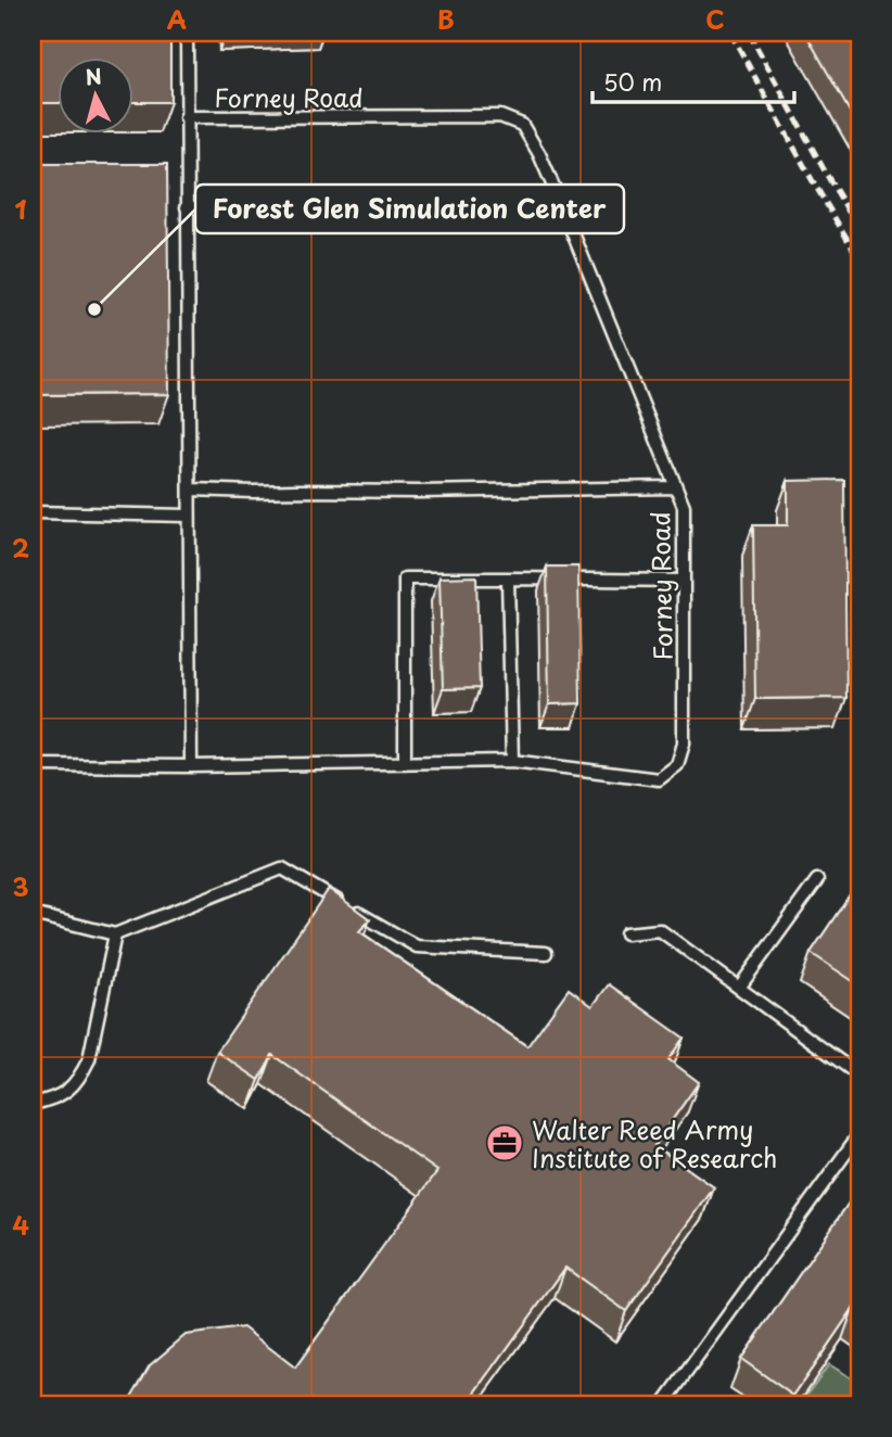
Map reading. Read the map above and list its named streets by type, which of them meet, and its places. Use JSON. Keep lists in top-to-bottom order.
{
  "streets": {
    "lane": ["Forney Road"]
  },
  "places": {
    "other": ["Forest Glen Simulation Center"],
    "office": ["Walter Reed Army Institute of Research"]
  },
  "scale_bar": "50 m",
  "north": "top",
  "grid": {
    "columns": ["A", "B", "C"],
    "rows": [
      "1",
      "2",
      "3",
      "4"
    ]
  }
}
